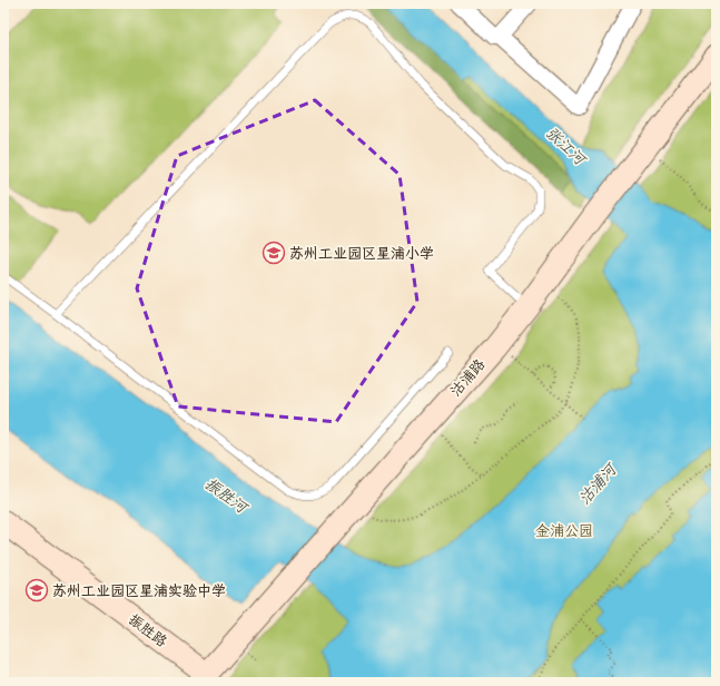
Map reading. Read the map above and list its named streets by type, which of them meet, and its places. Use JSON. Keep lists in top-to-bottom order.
{
  "streets": {
    "street": ["沽浦路", "振胜路"]
  },
  "crossings": [
    ["沽浦路", "振胜路"]
  ],
  "water": ["张江河", "沽浦河", "振胜河"],
  "parks": ["金浦公园"],
  "places": {
    "school or university": ["苏州工业园区星浦小学", "苏州工业园区星浦实验中学"]
  }
}
